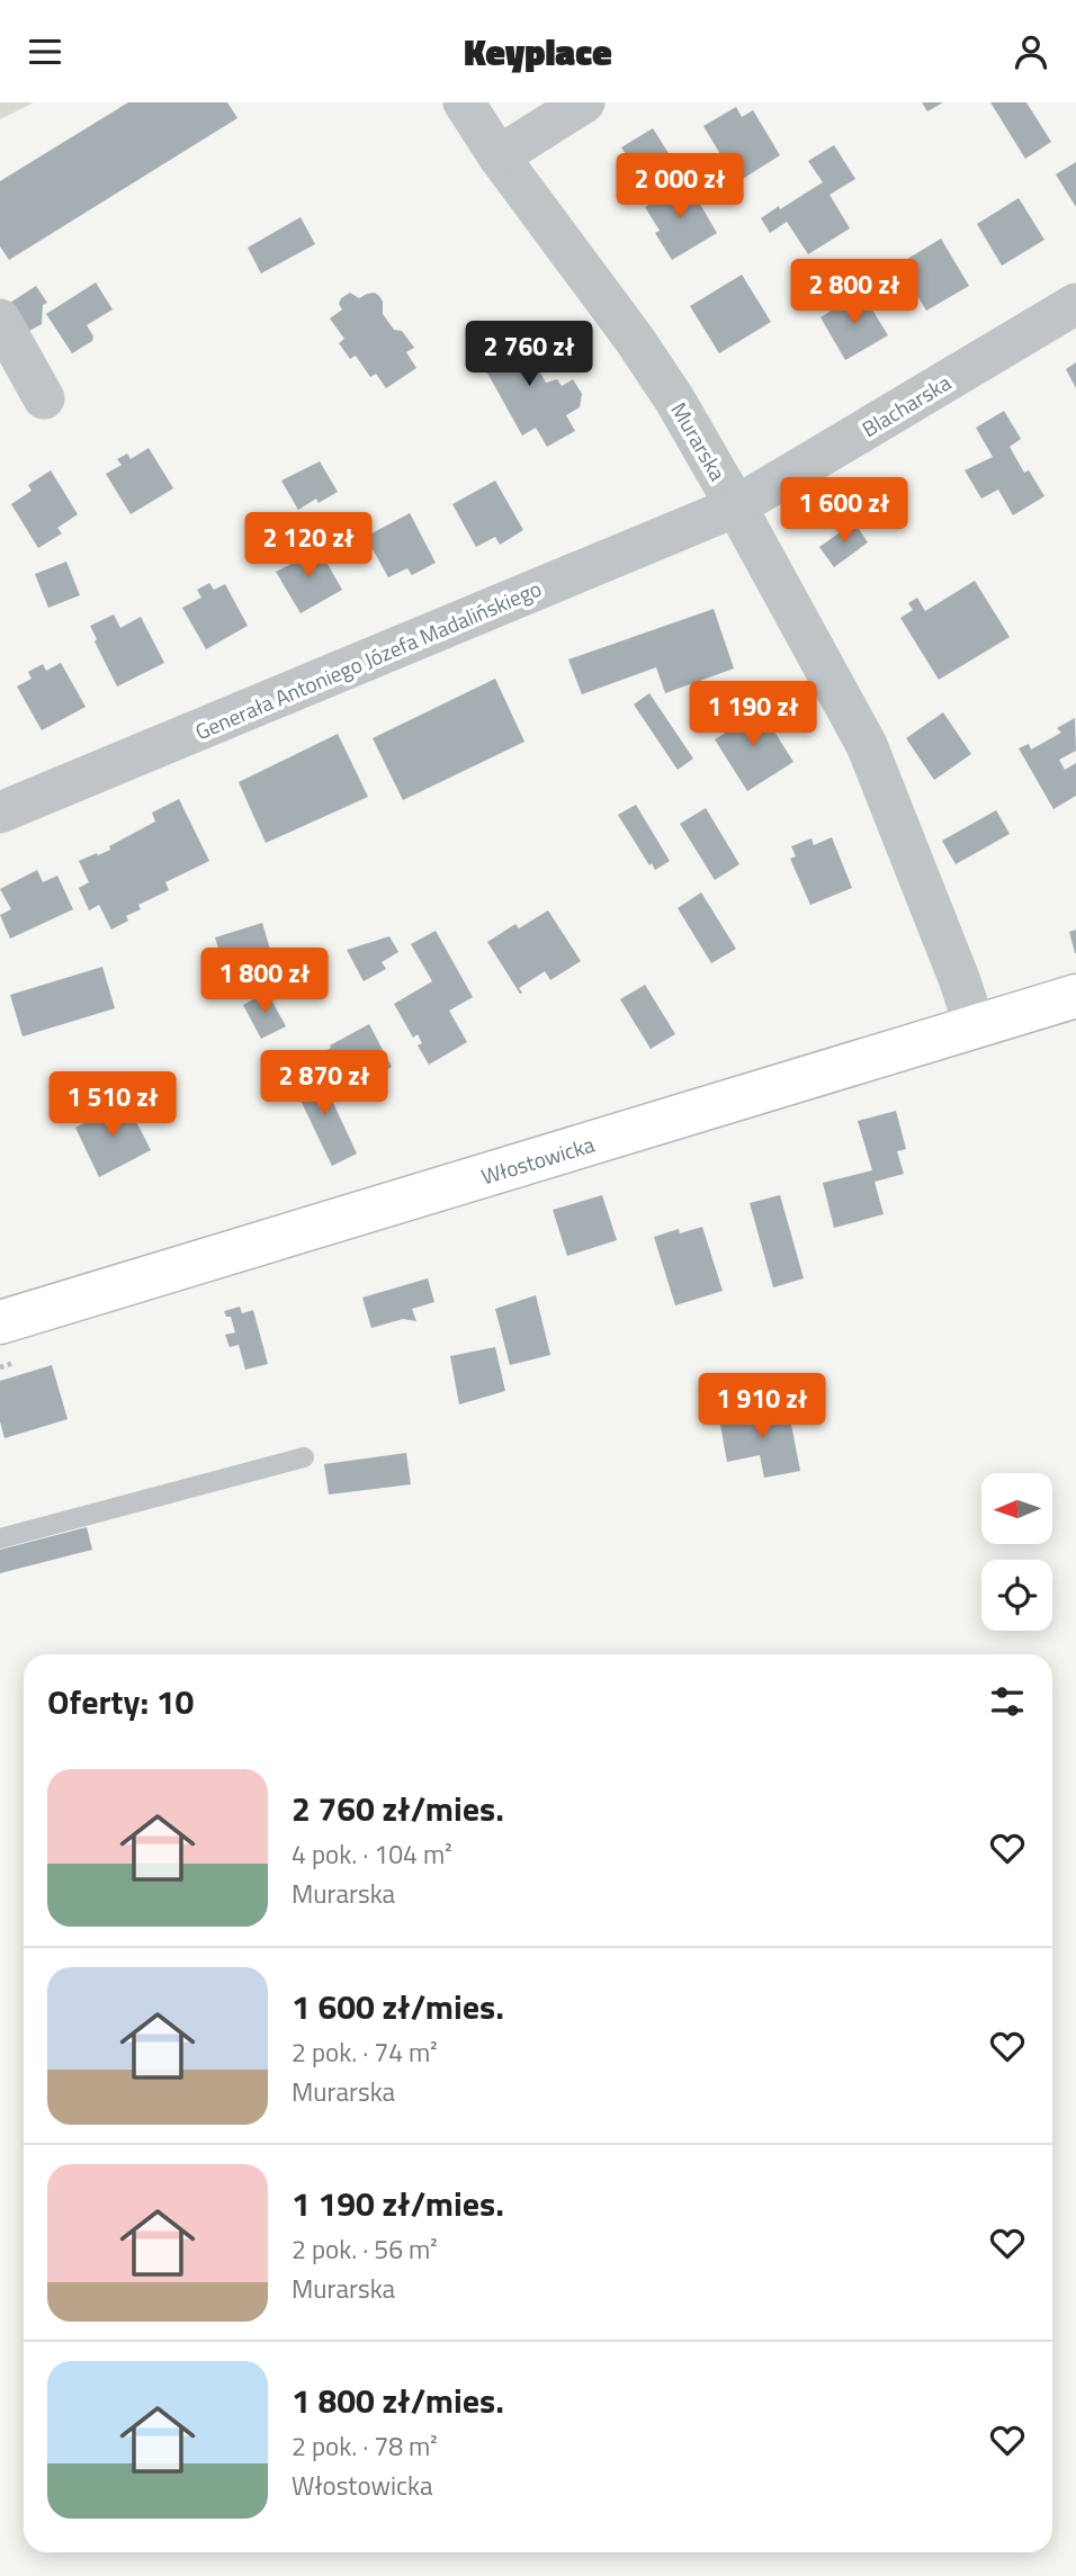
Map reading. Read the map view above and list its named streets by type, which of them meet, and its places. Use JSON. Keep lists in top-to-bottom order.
{
  "streets": {
    "main road": ["Włostowicka"],
    "street": ["Blacharska", "Murarska", "Generała Antoniego Józefa Madalińskiego"]
  },
  "crossings": [
    ["Blacharska", "Murarska"],
    ["Blacharska", "Generała Antoniego Józefa Madalińskiego"],
    ["Murarska", "Generała Antoniego Józefa Madalińskiego"],
    ["Murarska", "Włostowicka"]
  ],
  "north": "left",
  "page": {
    "header": "Keyplace",
    "price": [
      "2 000 zł",
      "2 800 zł",
      "2 760 zł",
      "1 600 zł",
      "2 120 zł",
      "1 190 zł",
      "1 800 zł",
      "2 870 zł",
      "1 510 zł",
      "1 910 zł"
    ],
    "heading": "Oferty: 10",
    "list": [
      {
        "name": "2 760 zł/mies.",
        "note": "4 pok. · 104 m² · Murarska"
      },
      {
        "name": "1 600 zł/mies.",
        "note": "2 pok. · 74 m² · Murarska"
      },
      {
        "name": "1 190 zł/mies.",
        "note": "2 pok. · 56 m² · Murarska"
      },
      {
        "name": "1 800 zł/mies.",
        "note": "2 pok. · 78 m² · Włostowicka"
      }
    ]
  }
}
